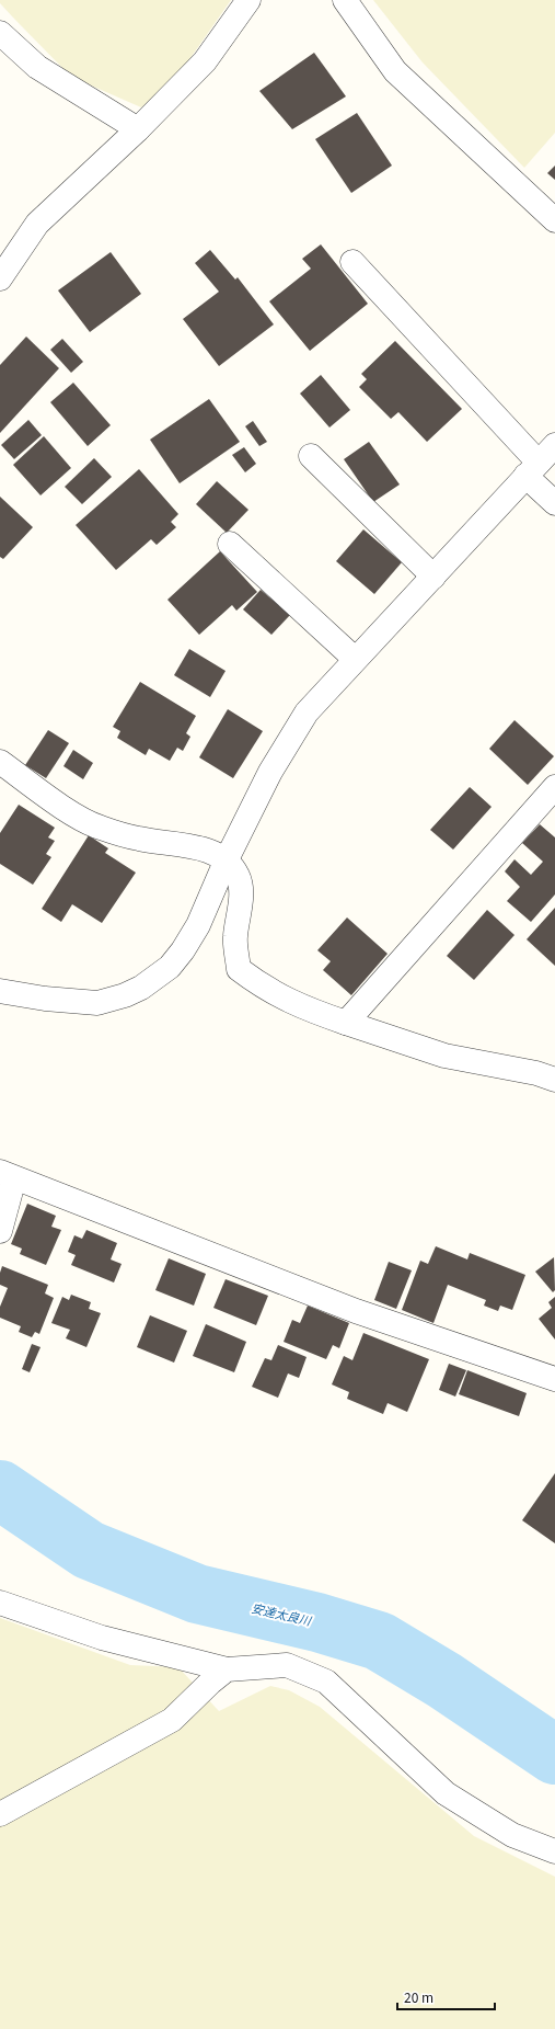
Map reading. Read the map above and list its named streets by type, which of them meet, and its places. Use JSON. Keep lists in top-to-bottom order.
{
  "water": ["安達太良川"],
  "scale_bar": "20 m"
}
